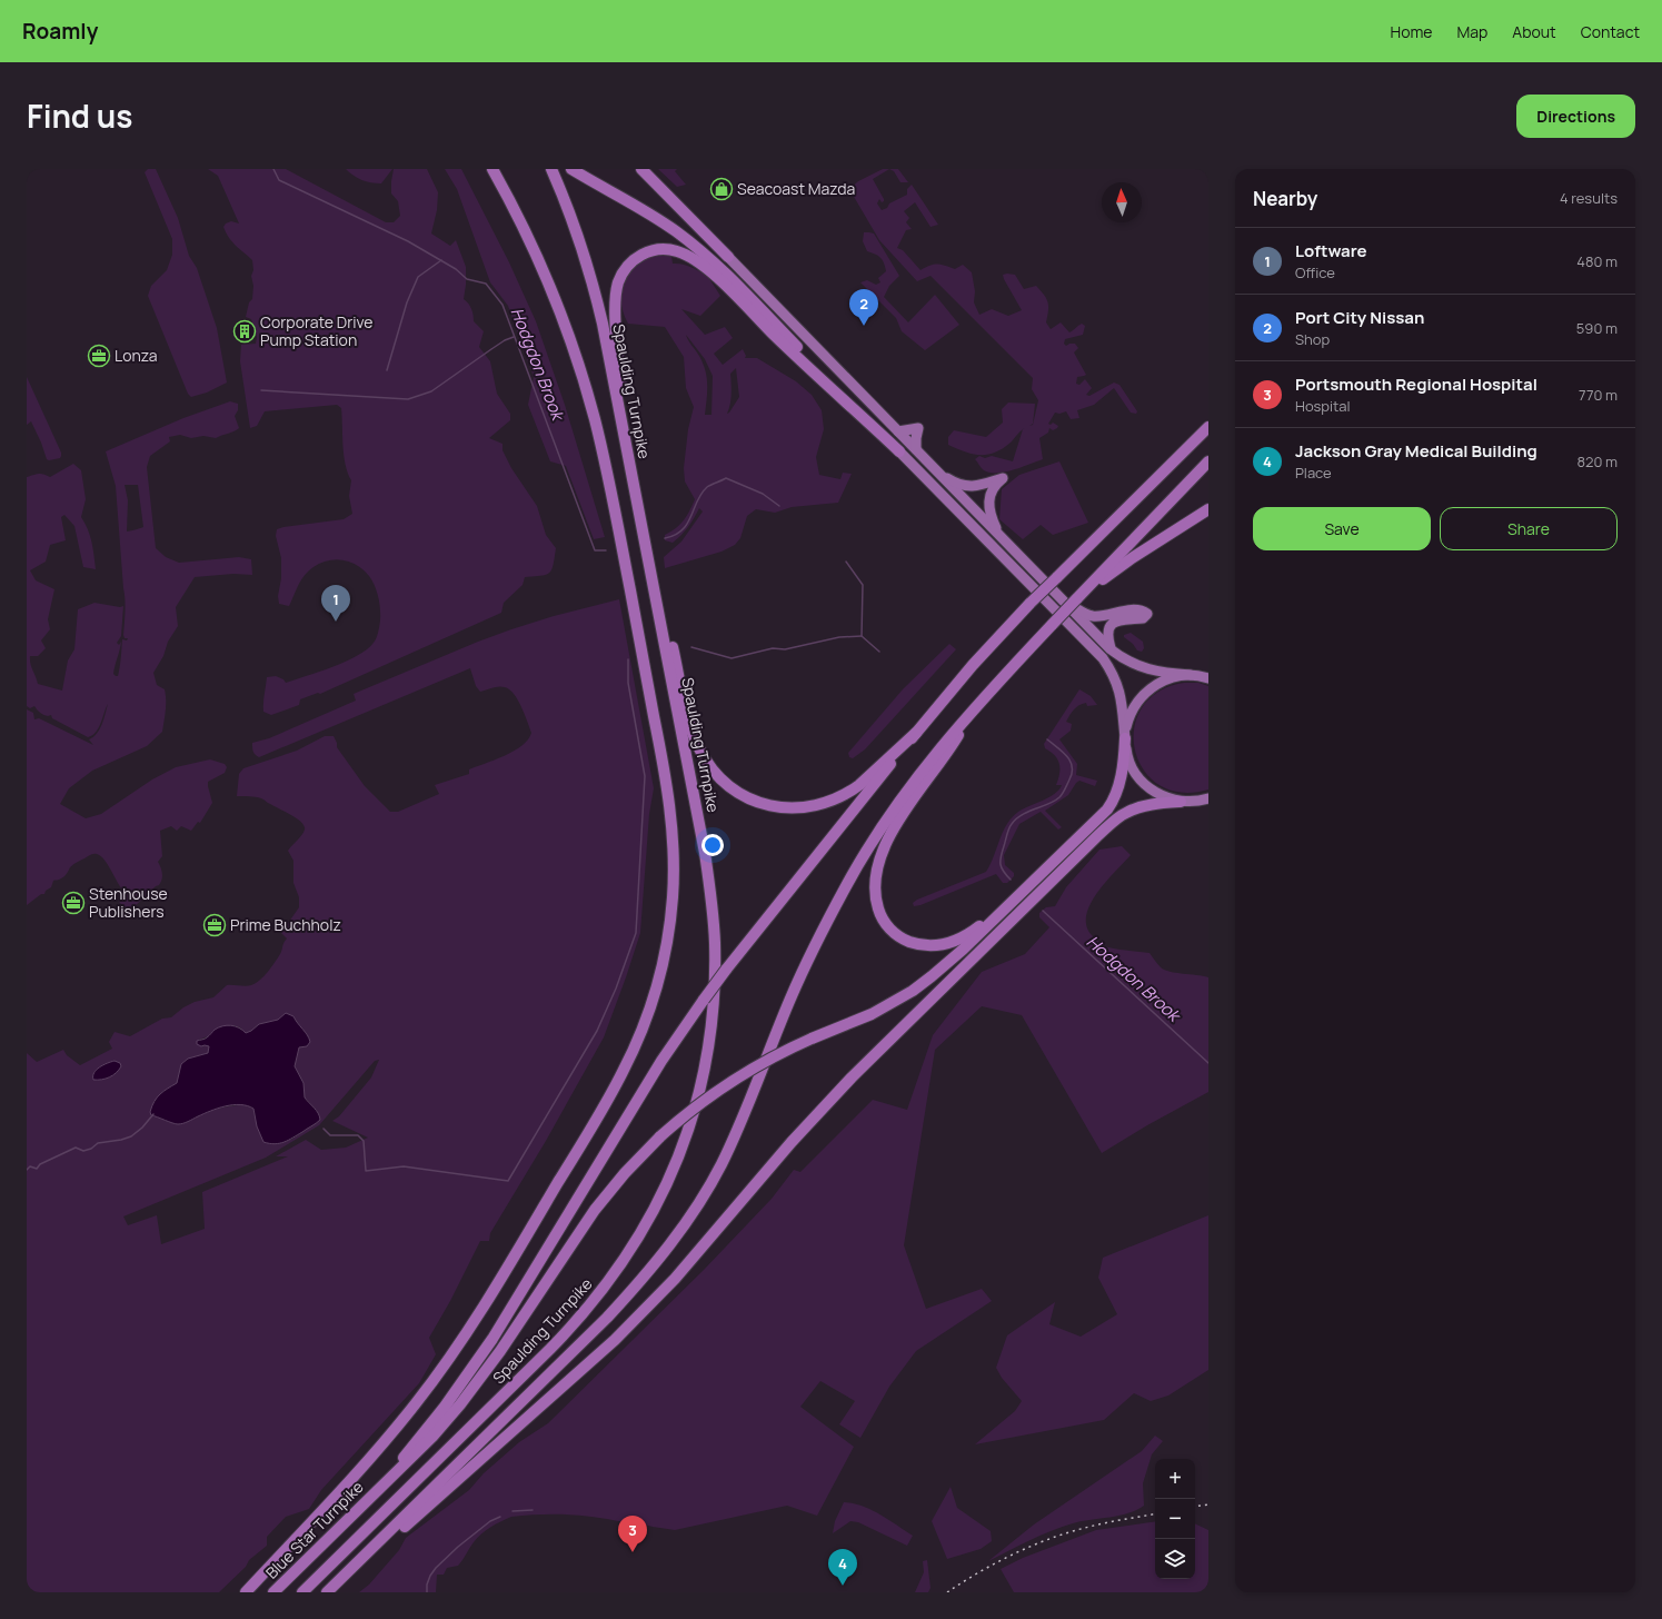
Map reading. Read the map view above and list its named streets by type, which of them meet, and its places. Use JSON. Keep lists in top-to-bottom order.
{
  "streets": {
    "highway": ["Spaulding Turnpike", "Blue Star Turnpike"]
  },
  "water": ["Hodgdon Brook"],
  "places": {
    "shop": ["Seacoast Mazda"],
    "building": ["Corporate Drive Pump Station"],
    "office": ["Lonza", "Stenhouse Publishers", "Prime Buchholz"]
  },
  "north": "top",
  "page": {
    "header": "Roamly",
    "nav": [
      "Home",
      "Map",
      "About",
      "Contact"
    ],
    "title": "Find us",
    "buttons": [
      "Directions",
      ["Save", "Share"]
    ],
    "heading": ["Nearby", "4 results"],
    "list": [
      {
        "mark": "1",
        "name": "Loftware",
        "note": "Office",
        "value": "480 m"
      },
      {
        "mark": "2",
        "name": "Port City Nissan",
        "note": "Shop",
        "value": "590 m"
      },
      {
        "mark": "3",
        "name": "Portsmouth Regional Hospital",
        "note": "Hospital",
        "value": "770 m"
      },
      {
        "mark": "4",
        "name": "Jackson Gray Medical Building",
        "note": "Place",
        "value": "820 m"
      }
    ],
    "pins": [
      "2",
      "1",
      "3",
      "4"
    ],
    "map_buttons": ["+", "−"]
  }
}
